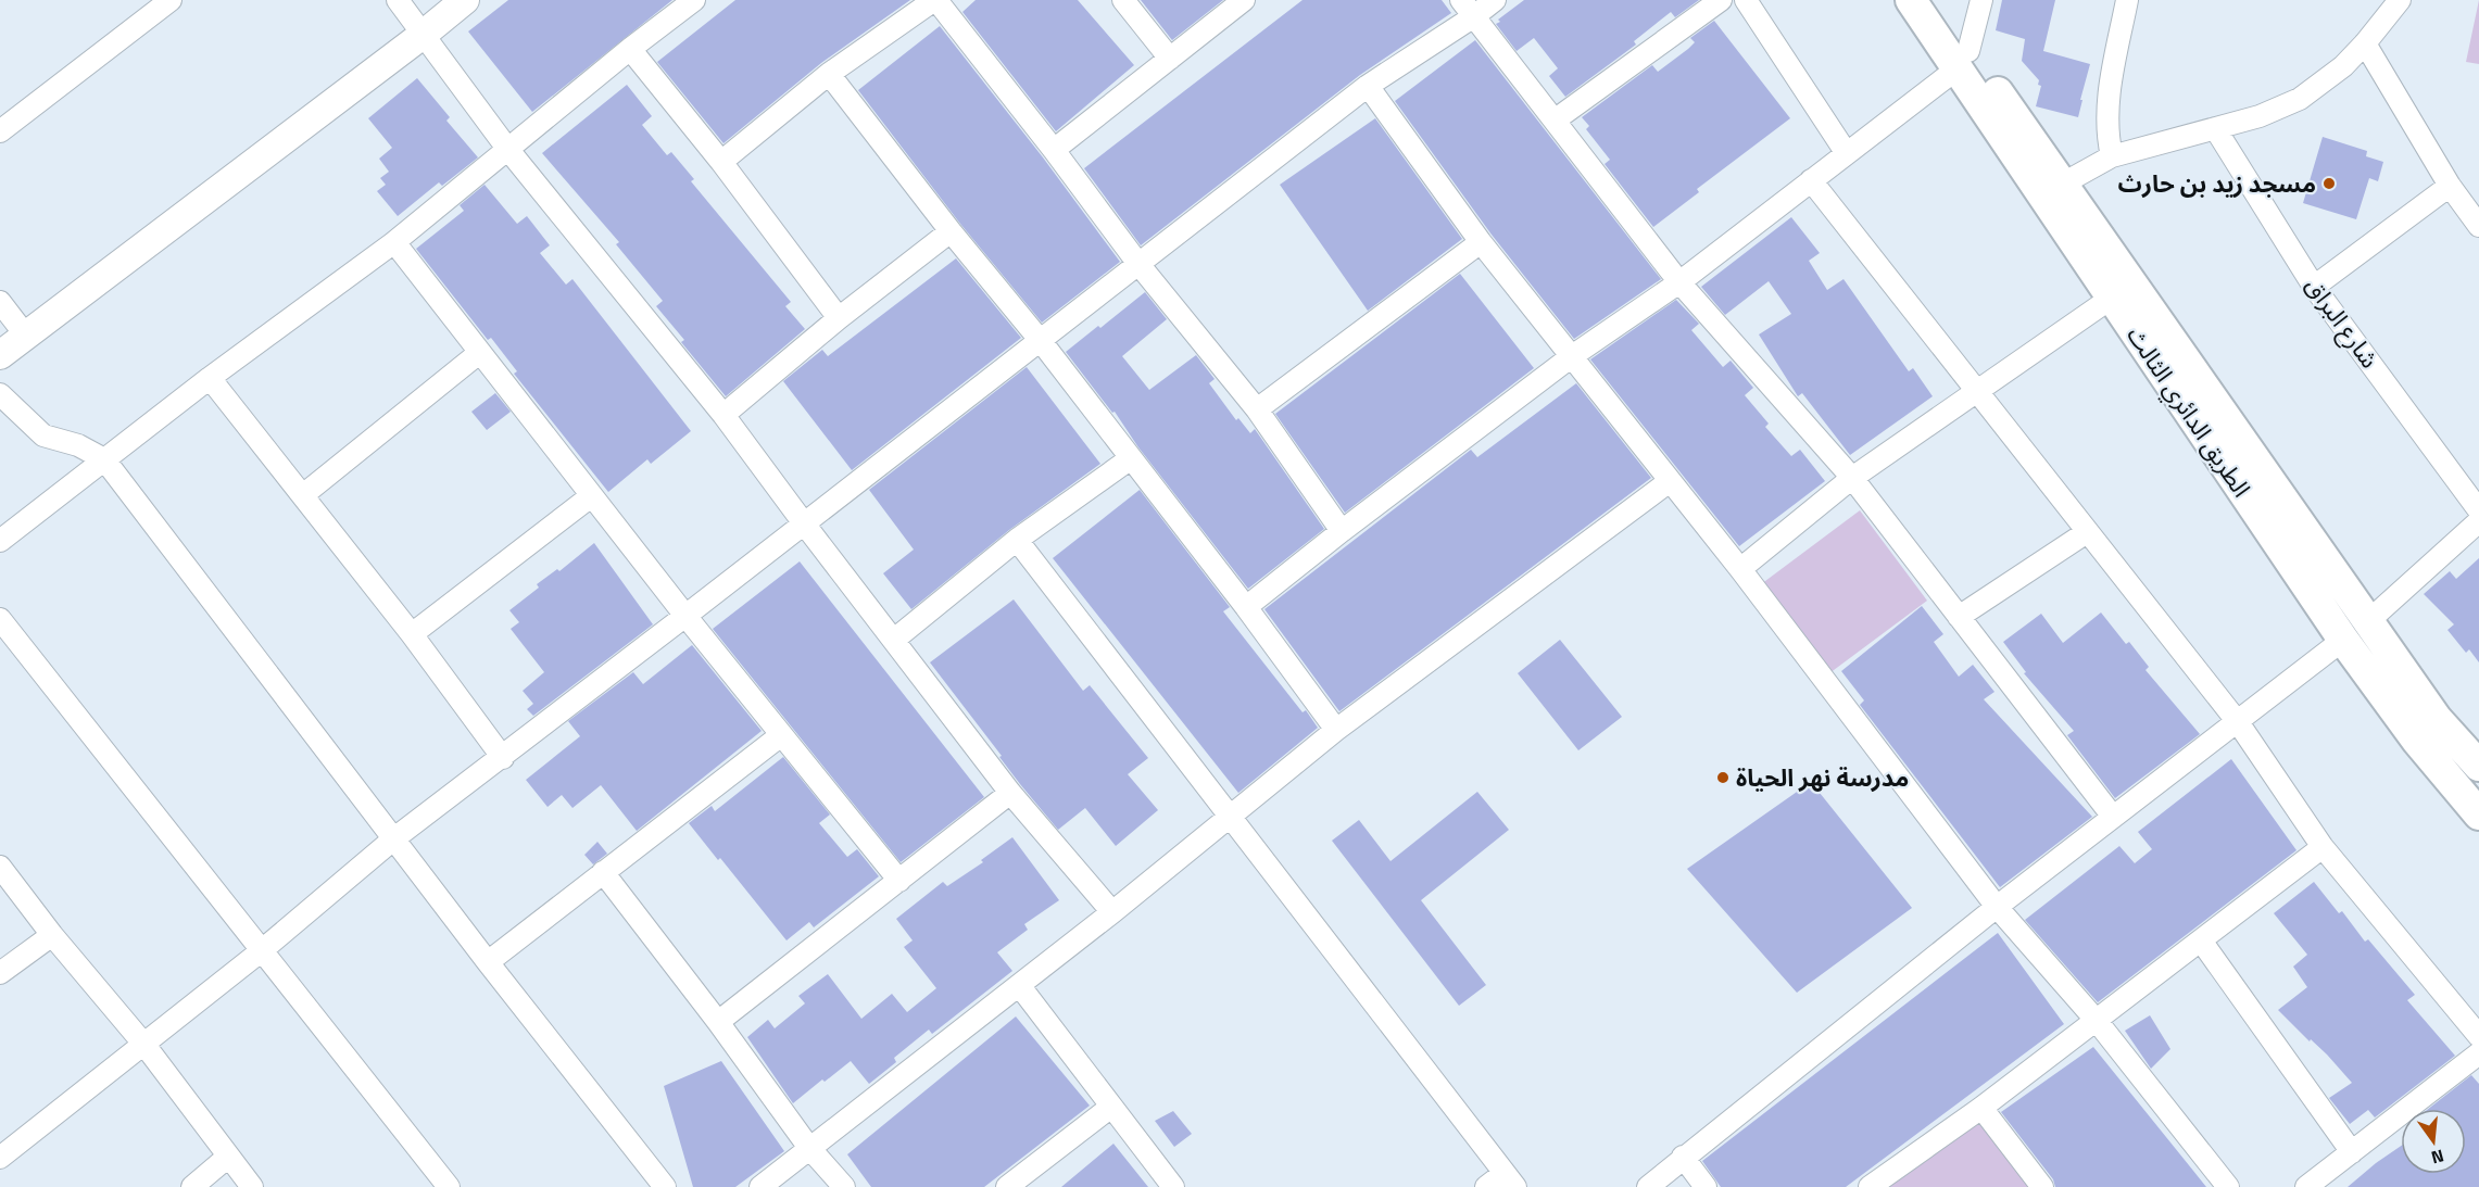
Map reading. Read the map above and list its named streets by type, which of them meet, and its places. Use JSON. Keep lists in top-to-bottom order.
{
  "streets": {
    "highway": ["الطريق الدائري الثالث"],
    "street": ["شارع البراق"]
  },
  "places": ["مسجد زيد بن حارث", "مدرسة نهر الحياة"],
  "north": "bottom"
}
